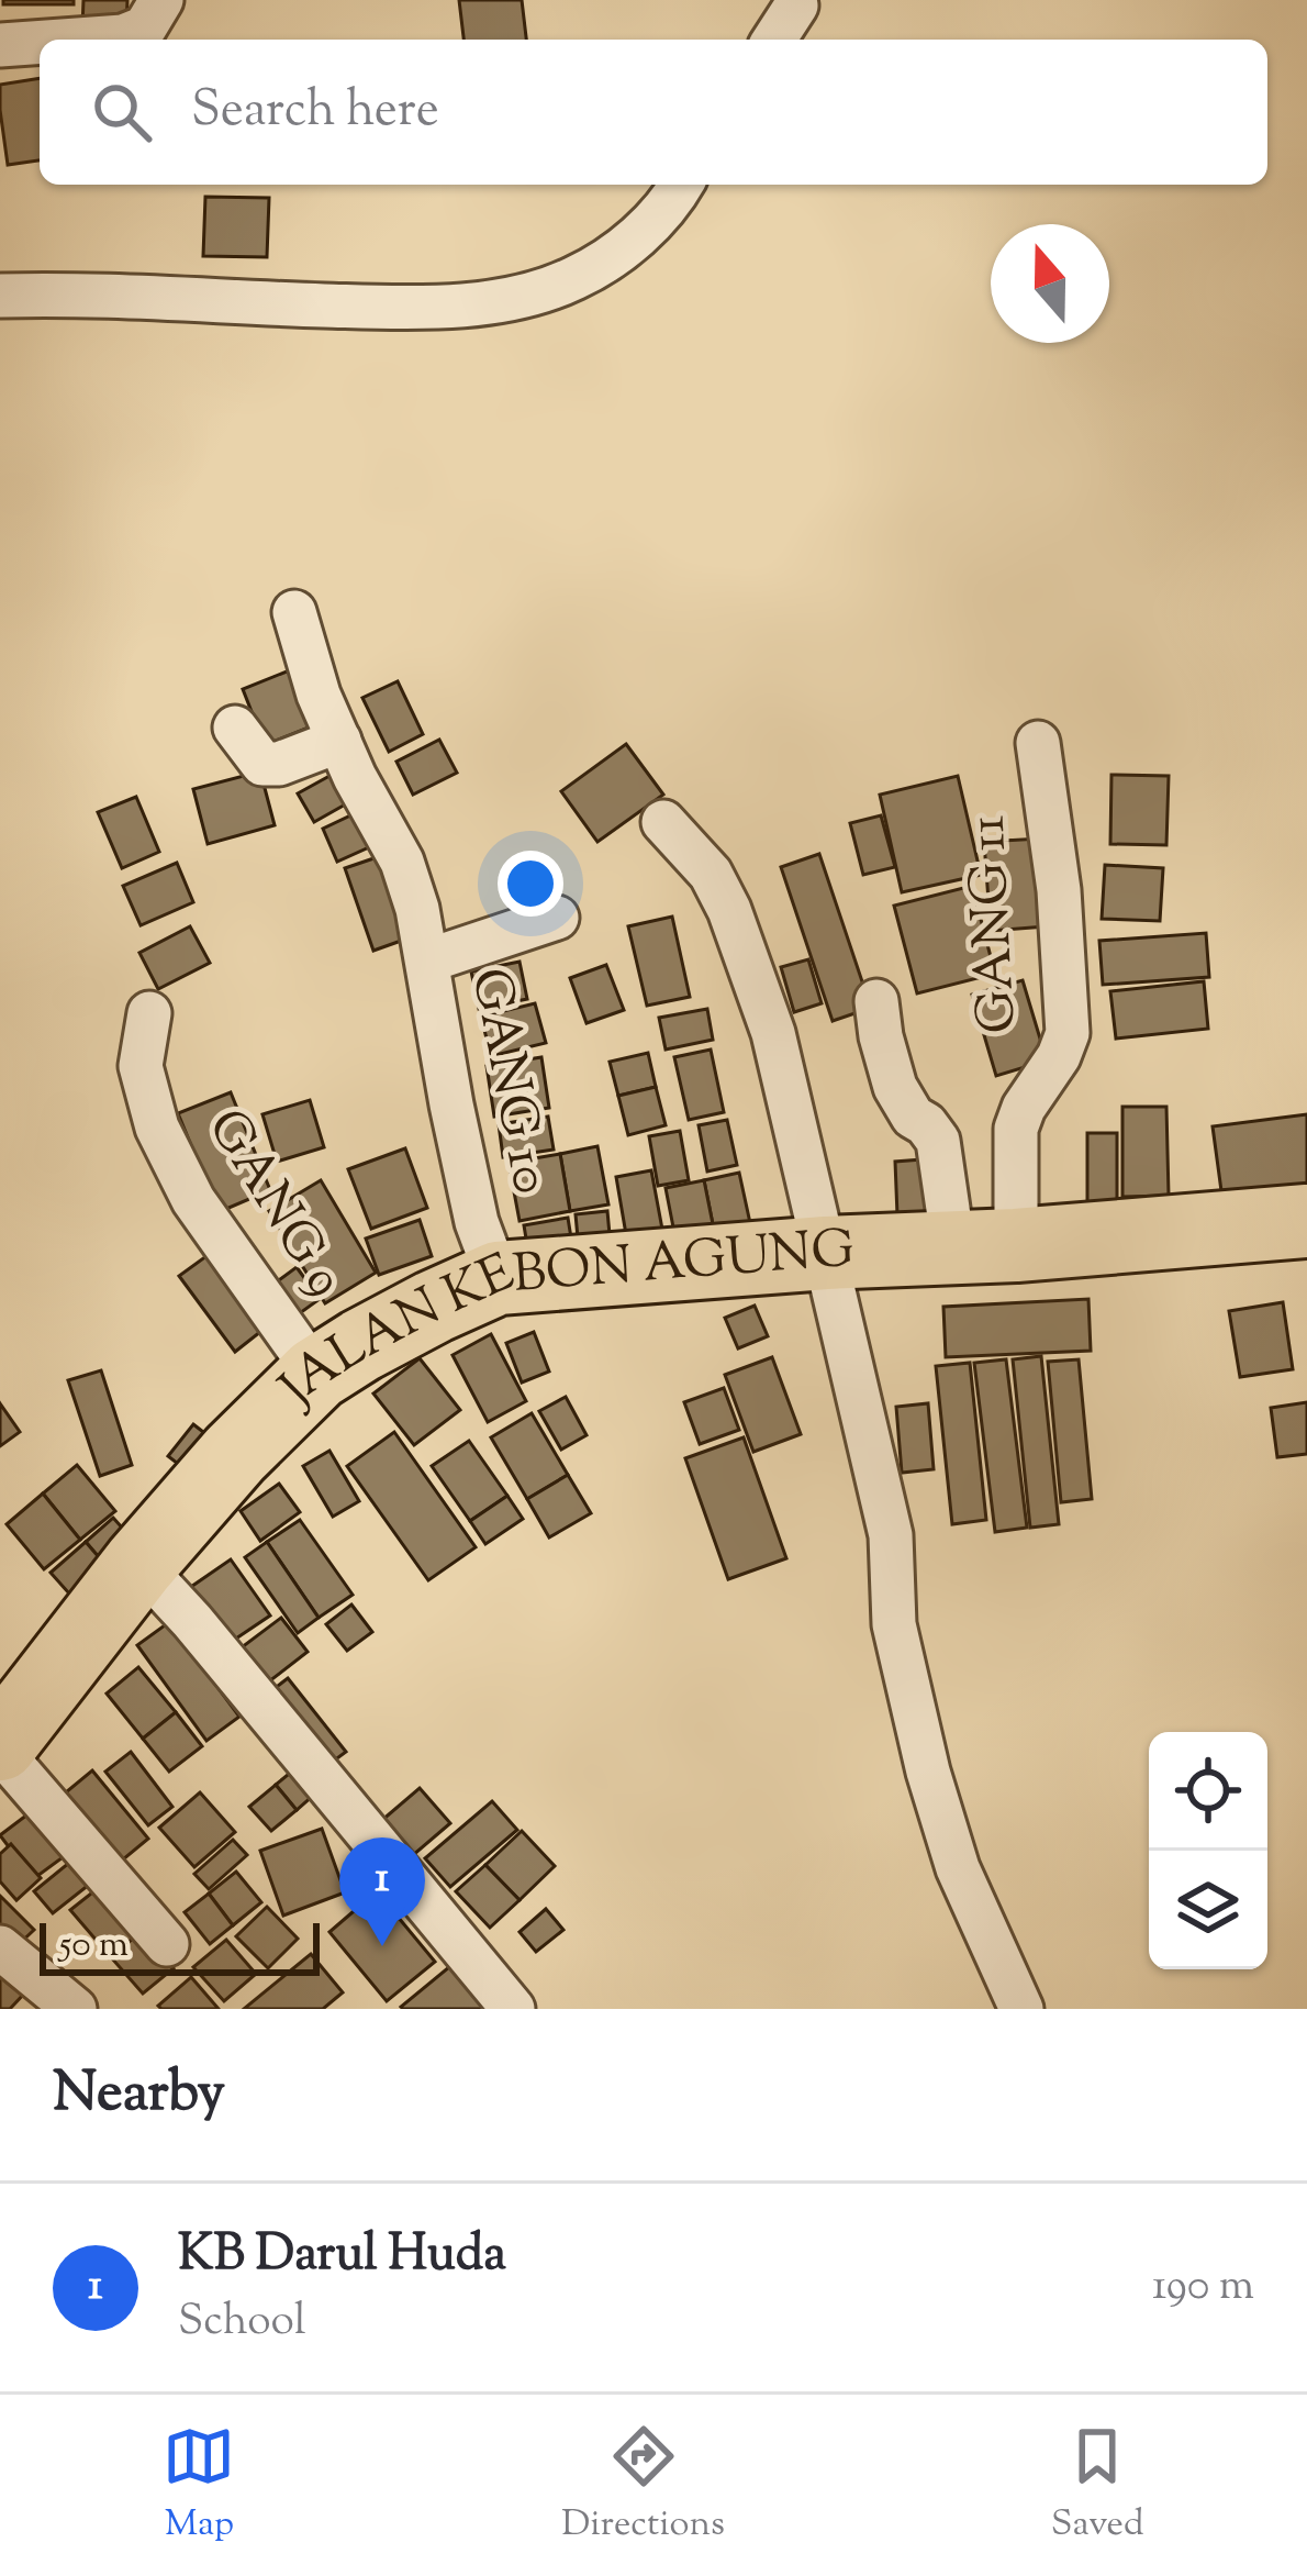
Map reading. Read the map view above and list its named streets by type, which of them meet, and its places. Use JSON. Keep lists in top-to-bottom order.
{
  "streets": {
    "highway": ["JALAN KEBON AGUNG"],
    "street": ["GANG 11", "GANG 10", "GANG 9"]
  },
  "crossings": [
    ["GANG 11", "JALAN KEBON AGUNG"],
    ["GANG 10", "JALAN KEBON AGUNG"],
    ["GANG 9", "JALAN KEBON AGUNG"]
  ],
  "scale_bar": "50 m",
  "north": "top",
  "page": {
    "search": "Search here",
    "pins": "1",
    "scale": "50 m",
    "heading": "Nearby",
    "list": [
      {
        "mark": "1",
        "name": "KB Darul Huda",
        "note": "School",
        "value": "190 m"
      }
    ],
    "nav": ["Map", "Directions", "Saved"]
  }
}
